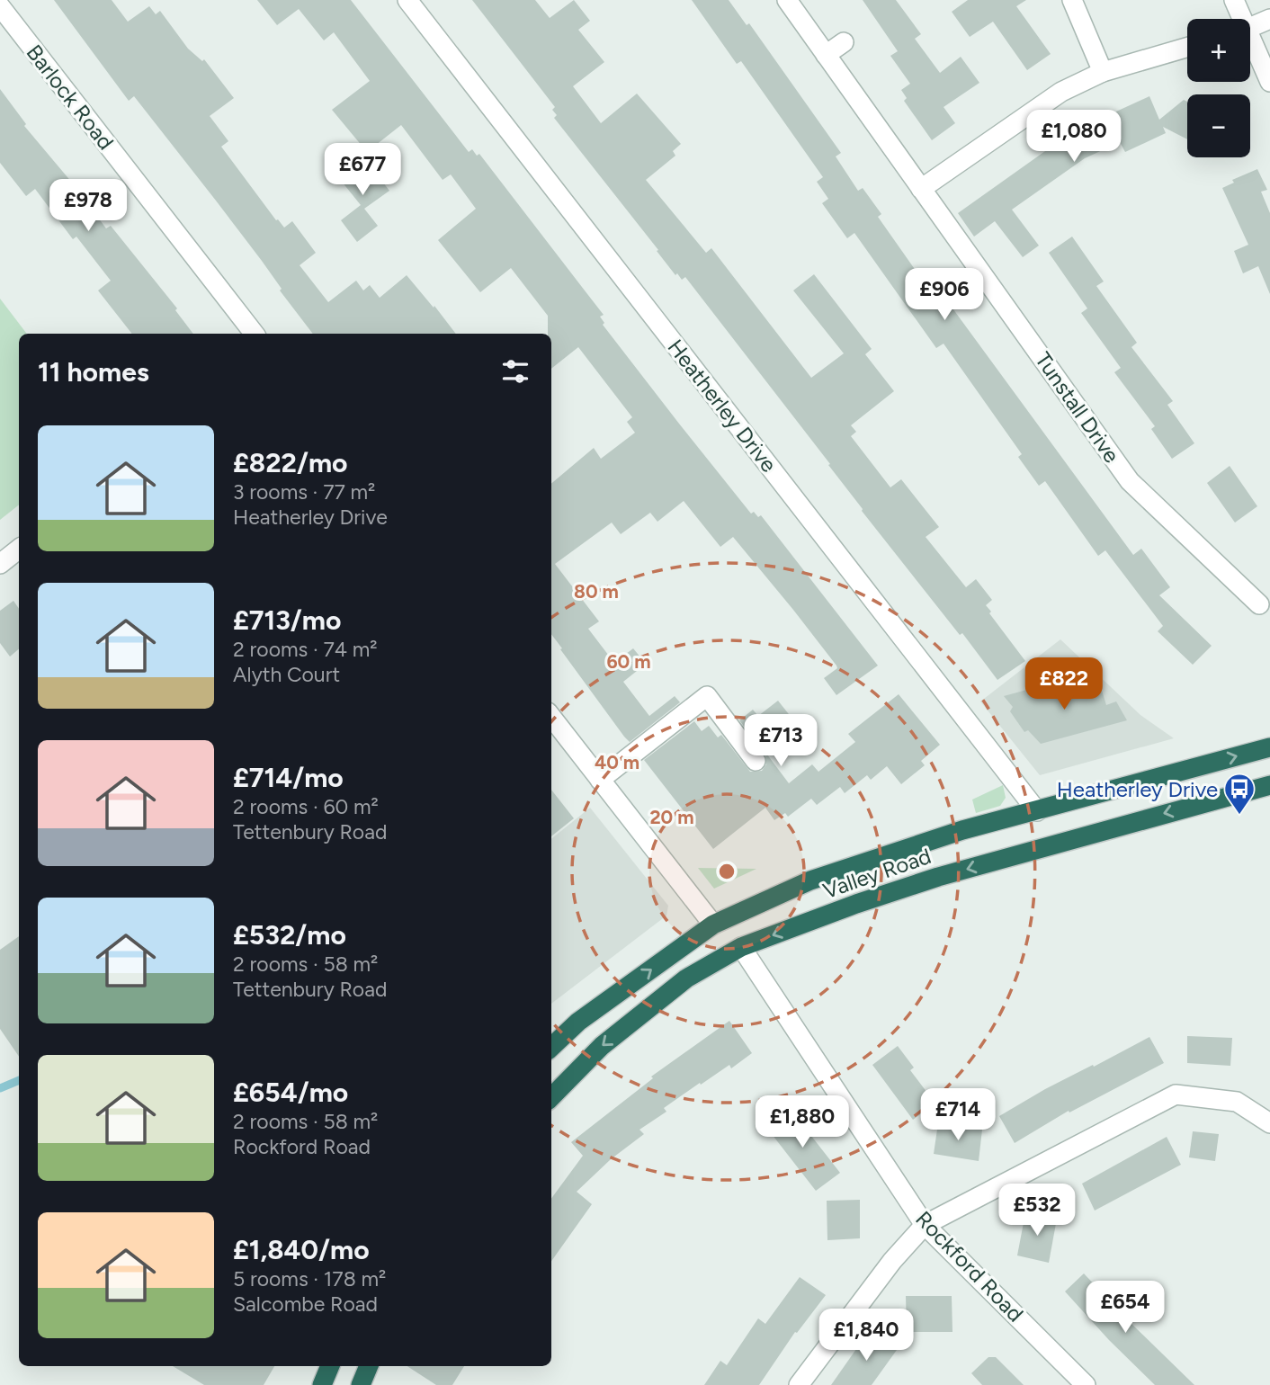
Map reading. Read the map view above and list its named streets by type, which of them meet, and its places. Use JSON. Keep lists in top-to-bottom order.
{
  "streets": {
    "highway": ["Valley Road"],
    "street": [
      "Barlock Road",
      "Heatherley Drive",
      "Tunstall Drive",
      "Rockford Road"
    ]
  },
  "crossings": [
    ["Heatherley Drive", "Valley Road"],
    ["Valley Road", "Rockford Road"]
  ],
  "places": {
    "bus stop": ["Heatherley Drive"]
  },
  "page": {
    "map_buttons": ["+", "−"],
    "price": [
      "£1,080",
      "£677",
      "£978",
      "£906",
      "£822",
      "£713",
      "£714",
      "£1,880",
      "£532",
      "£654",
      "£1,840"
    ],
    "heading": "11 homes",
    "list": [
      {
        "name": "£822/mo",
        "note": "3 rooms · 77 m² · Heatherley Drive"
      },
      {
        "name": "£713/mo",
        "note": "2 rooms · 74 m² · Alyth Court"
      },
      {
        "name": "£714/mo",
        "note": "2 rooms · 60 m² · Tettenbury Road"
      },
      {
        "name": "£532/mo",
        "note": "2 rooms · 58 m² · Tettenbury Road"
      },
      {
        "name": "£654/mo",
        "note": "2 rooms · 58 m² · Rockford Road"
      },
      {
        "name": "£1,840/mo",
        "note": "5 rooms · 178 m² · Salcombe Road"
      }
    ]
  },
  "rings": [
    "80 m",
    "60 m",
    "40 m",
    "20 m"
  ]
}
